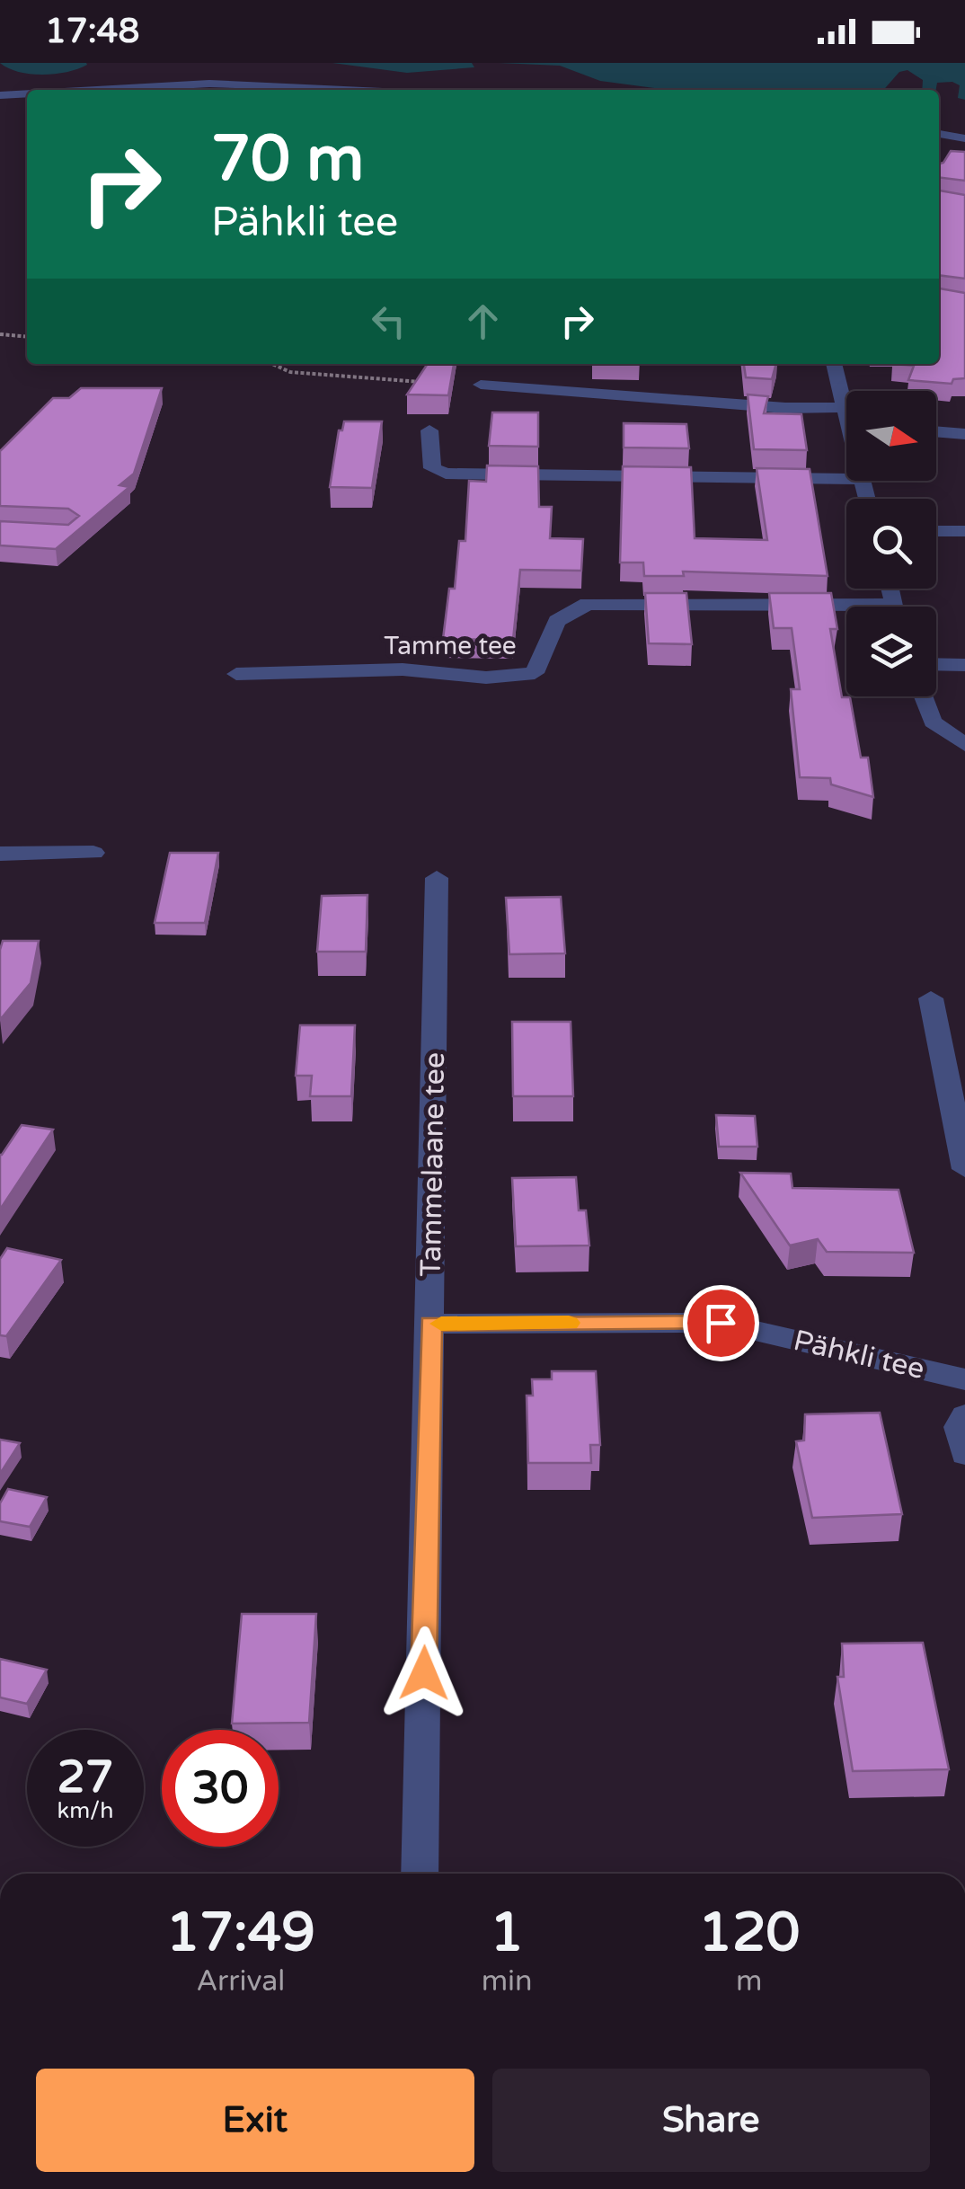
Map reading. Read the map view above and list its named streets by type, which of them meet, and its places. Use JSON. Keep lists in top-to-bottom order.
{
  "streets": {
    "street": ["Tamme tee", "Tammelaane tee", "Pähkli tee"]
  },
  "crossings": [
    ["Tammelaane tee", "Pähkli tee"]
  ],
  "north": "right",
  "page": {
    "status": "17:48",
    "turn": ["70 m", "Pähkli tee"],
    "speed": "27 km/h",
    "limit": "30",
    "eta": [
      "17:49",
      "Arrival",
      "1",
      "min",
      "120",
      "m"
    ],
    "buttons": ["Exit", "Share"]
  }
}
